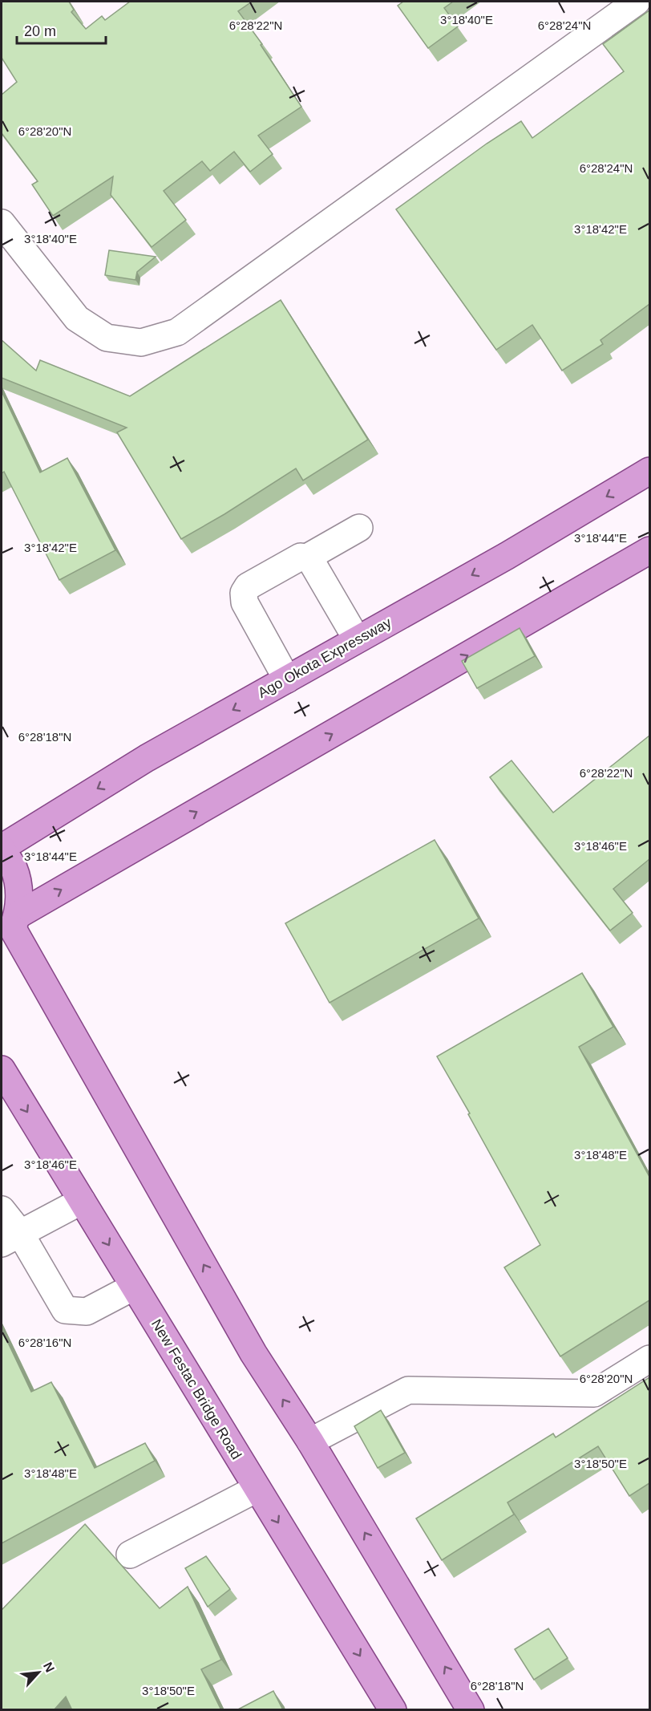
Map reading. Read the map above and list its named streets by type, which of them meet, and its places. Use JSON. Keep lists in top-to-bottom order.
{
  "streets": {
    "main road": ["Ago Okota Expressway", "New Festac Bridge Road"]
  },
  "scale_bar": "20 m",
  "north": "top right",
  "coordinates": [
    "3°18'40\"E",
    "6°28'22\"N",
    "6°28'24\"N",
    "6°28'20\"N",
    "3°18'42\"E",
    "3°18'44\"E",
    "6°28'18\"N",
    "3°18'46\"E",
    "3°18'48\"E",
    "6°28'16\"N",
    "3°18'50\"E"
  ]
}
